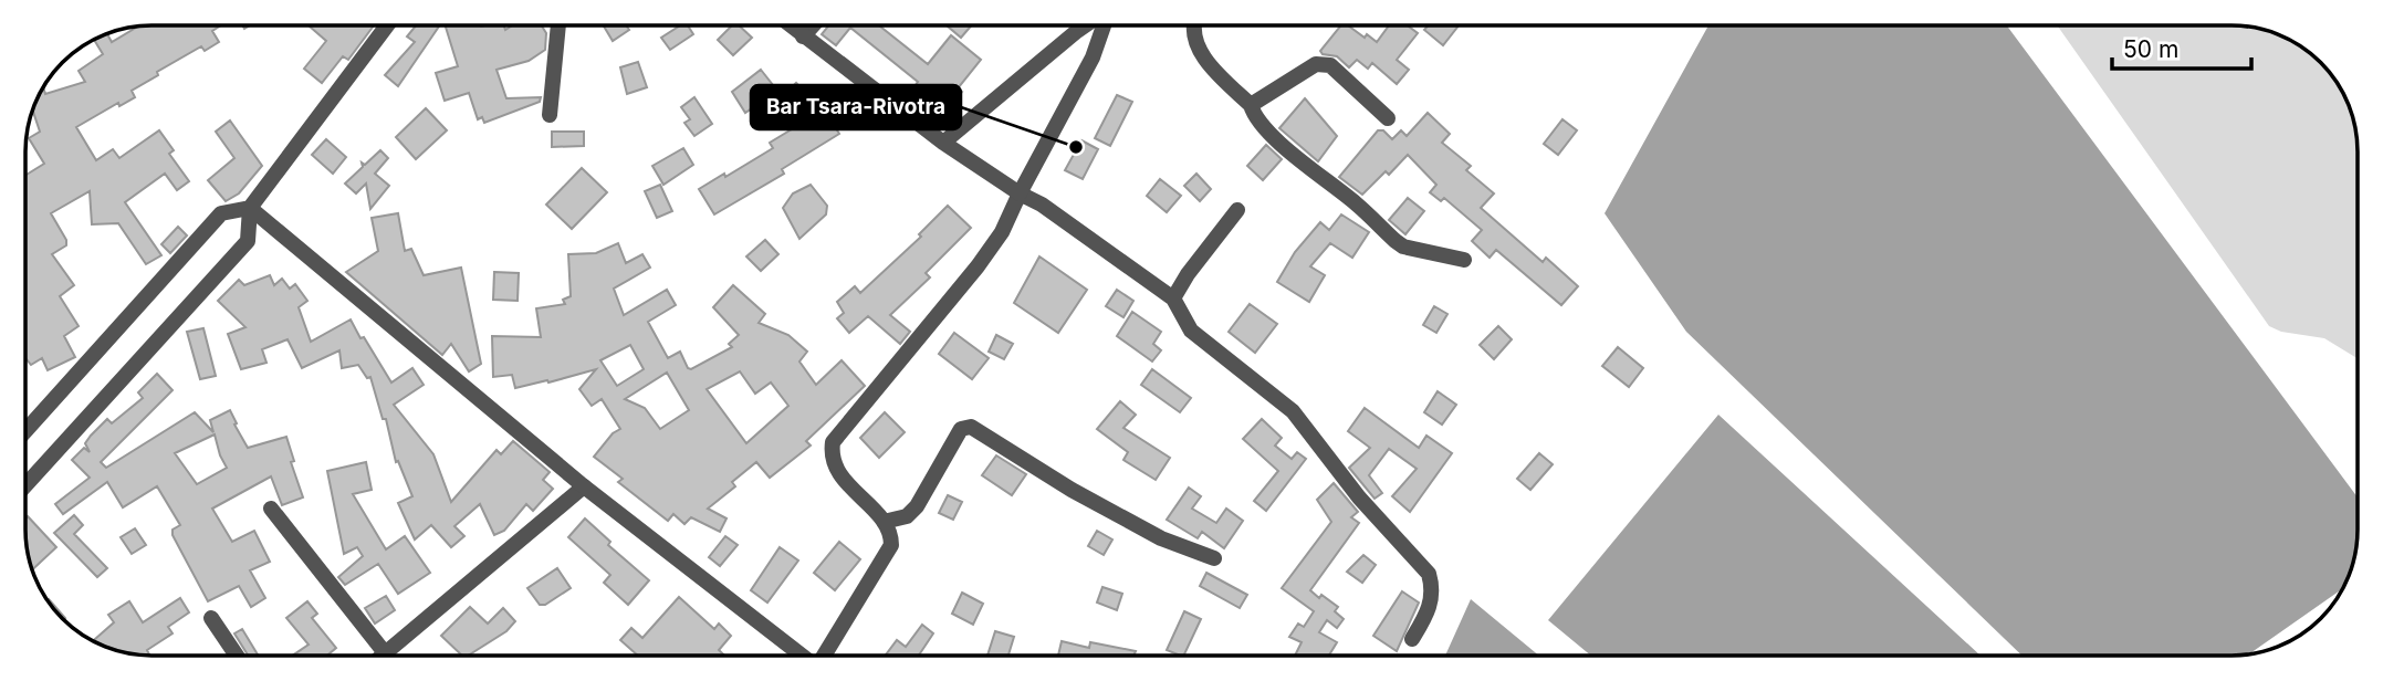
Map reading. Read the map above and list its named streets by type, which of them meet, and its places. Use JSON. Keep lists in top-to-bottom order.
{
  "places": ["Bar Tsara-Rivotra"],
  "scale_bar": "50 m"
}
